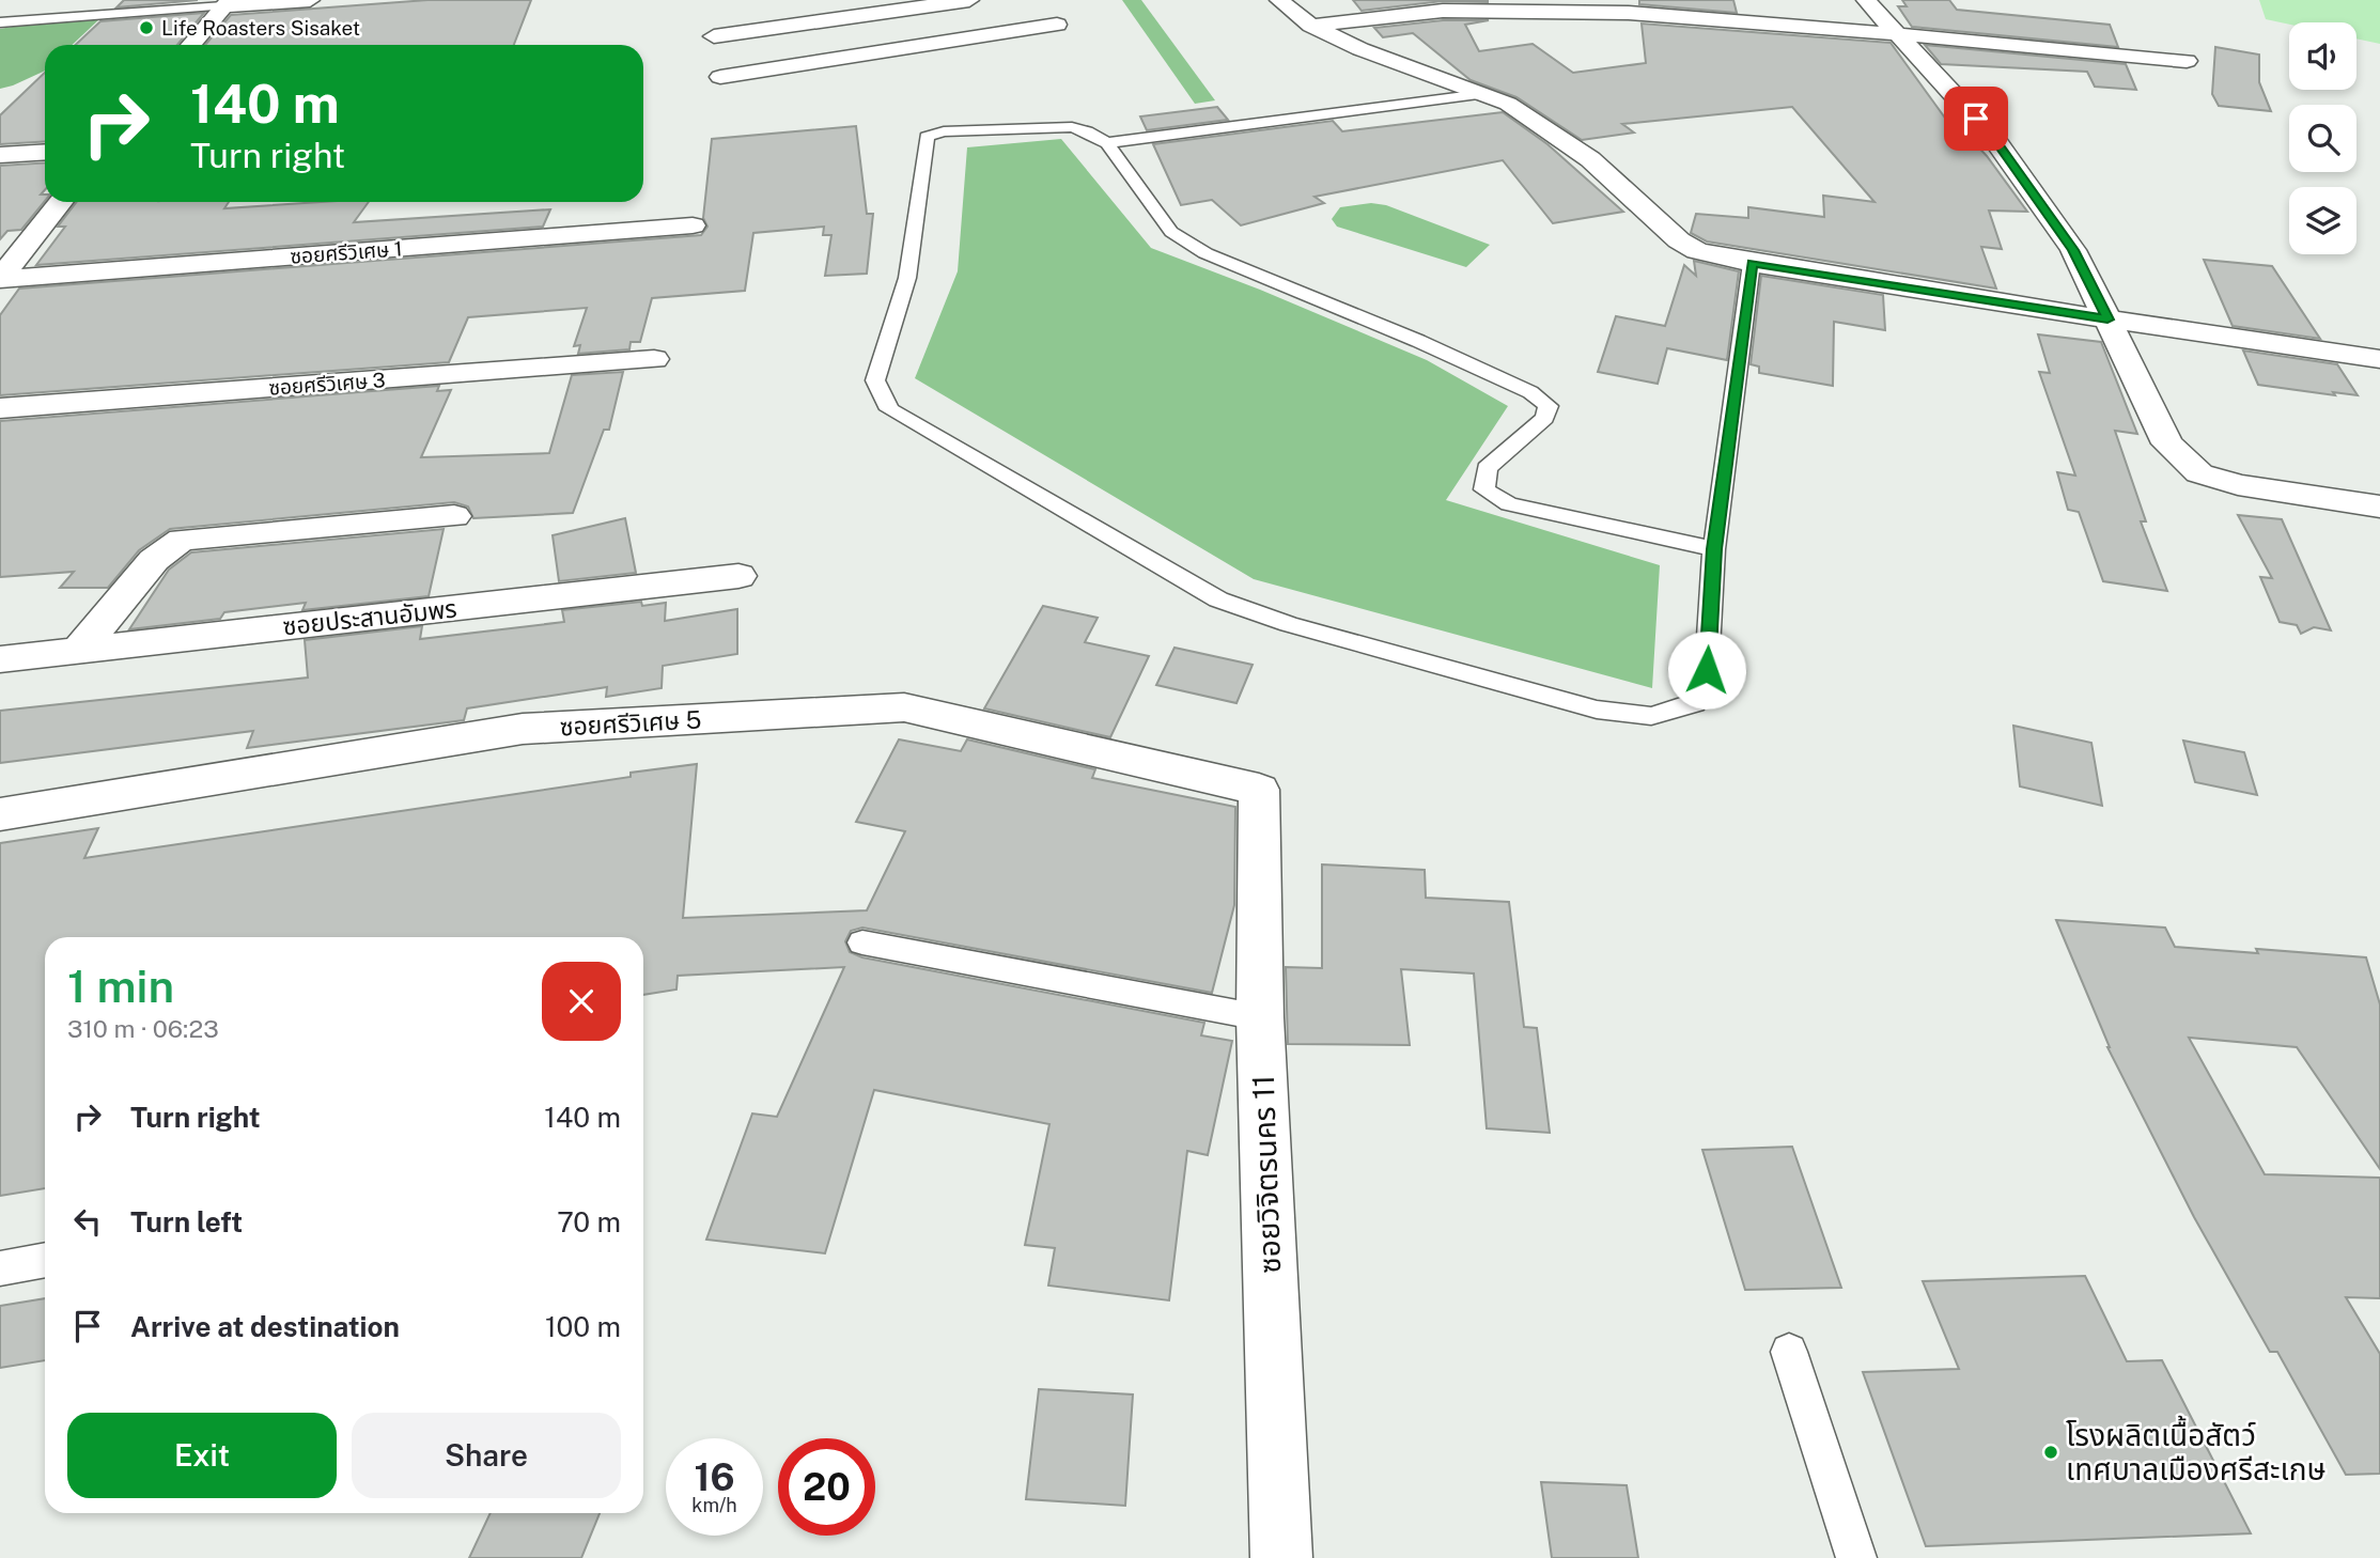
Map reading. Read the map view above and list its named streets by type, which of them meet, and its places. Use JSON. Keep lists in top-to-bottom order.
{
  "streets": {
    "street": [
      "ซอยศรีวิเศษ 1",
      "ซอยศรีวิเศษ 3",
      "ซอยประสานอัมพร",
      "ซอยศรีวิเศษ 5",
      "ซอยวิจิตรนคร 11"
    ]
  },
  "crossings": [
    ["ซอยศรีวิเศษ 5", "ซอยวิจิตรนคร 11"]
  ],
  "places": ["Life Roasters Sisaket", "โรงผลิตเนื้อสัตว์ เทศบาลเมืองศรีสะเกษ"],
  "page": {
    "turn": ["140 m", "Turn right"],
    "heading": ["1 min", "310 m · 06:23"],
    "list": [
      {
        "name": "Turn right",
        "value": "140 m"
      },
      {
        "name": "Turn left",
        "value": "70 m"
      },
      {
        "name": "Arrive at destination",
        "value": "100 m"
      }
    ],
    "buttons": ["Exit", "Share"],
    "speed": "16 km/h",
    "limit": "20"
  }
}
